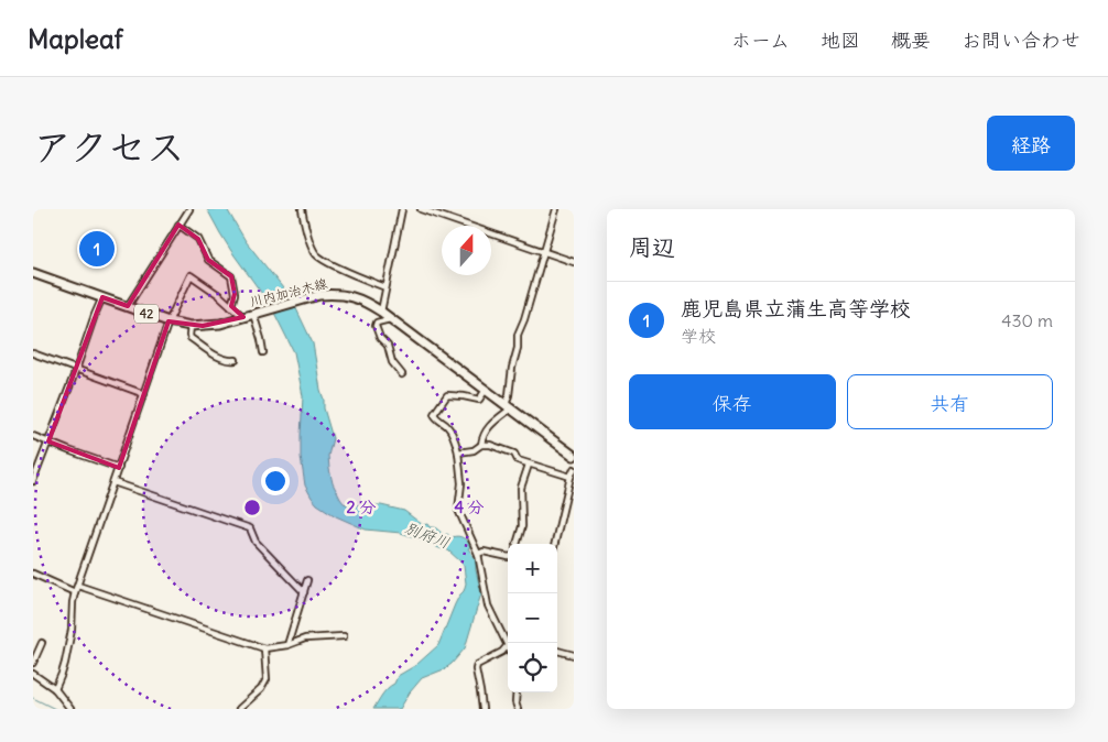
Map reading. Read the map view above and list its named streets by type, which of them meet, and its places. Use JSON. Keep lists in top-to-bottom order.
{
  "streets": {
    "main road": ["川内加治木線", "42"]
  },
  "water": ["別府川"],
  "north": "top",
  "page": {
    "header": "Mapleaf",
    "nav": [
      "ホーム",
      "地図",
      "概要",
      "お問い合わせ"
    ],
    "title": "アクセス",
    "buttons": [
      "経路",
      ["保存", "共有"]
    ],
    "heading": "周辺",
    "pins": "1",
    "list": [
      {
        "mark": "1",
        "name": "鹿児島県立蒲生高等学校",
        "note": "学校",
        "value": "430 m"
      }
    ],
    "map_buttons": ["+", "−"]
  },
  "rings": ["2 分", "4 分"]
}
